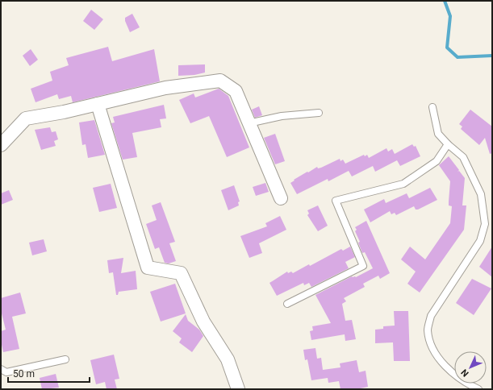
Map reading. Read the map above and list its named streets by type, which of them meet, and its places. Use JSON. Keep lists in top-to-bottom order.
{
  "scale_bar": "50 m",
  "north": "bottom left"
}
